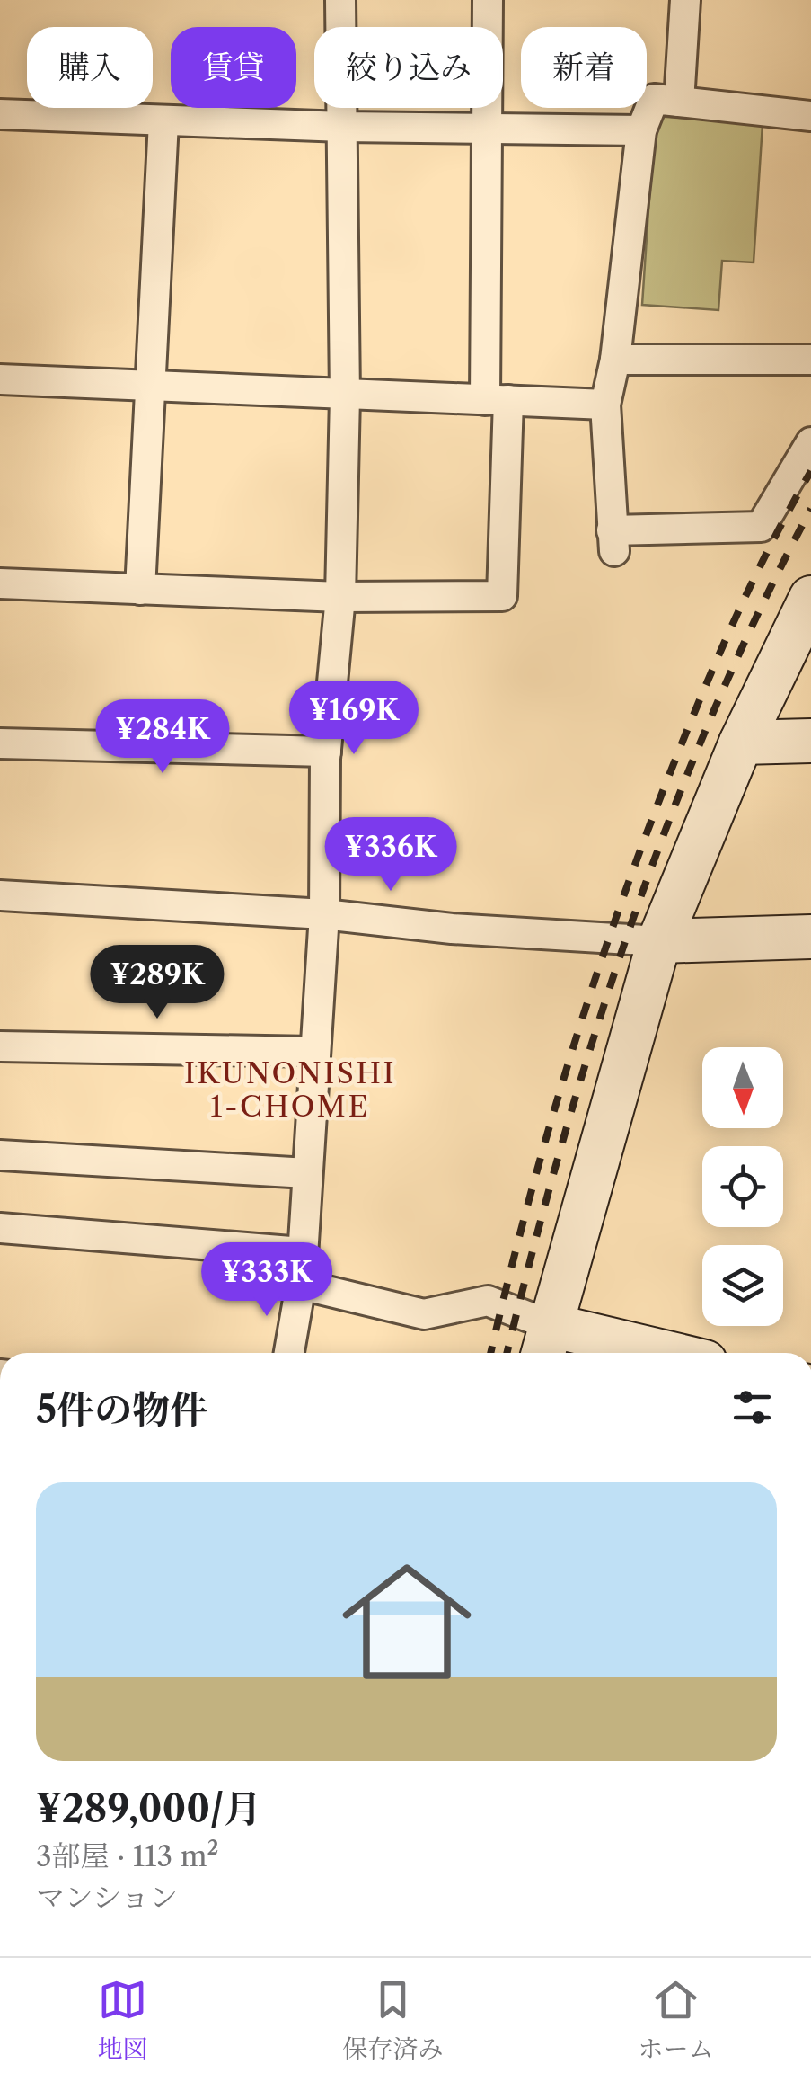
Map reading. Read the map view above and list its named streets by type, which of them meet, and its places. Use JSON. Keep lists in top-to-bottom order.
{
  "districts": ["IKUNONISHI 1-CHOME"],
  "north": "bottom",
  "page": {
    "chip": [
      "購入",
      "賃貸",
      "絞り込み",
      "新着"
    ],
    "price": [
      "¥169K",
      "¥284K",
      "¥336K",
      "¥289K",
      "¥333K"
    ],
    "heading": "5件の物件",
    "list": [
      {
        "name": "¥289,000/月",
        "note": "3部屋 · 113 m² · マンション"
      }
    ],
    "tabs": ["地図", "保存済み", "ホーム"]
  }
}
